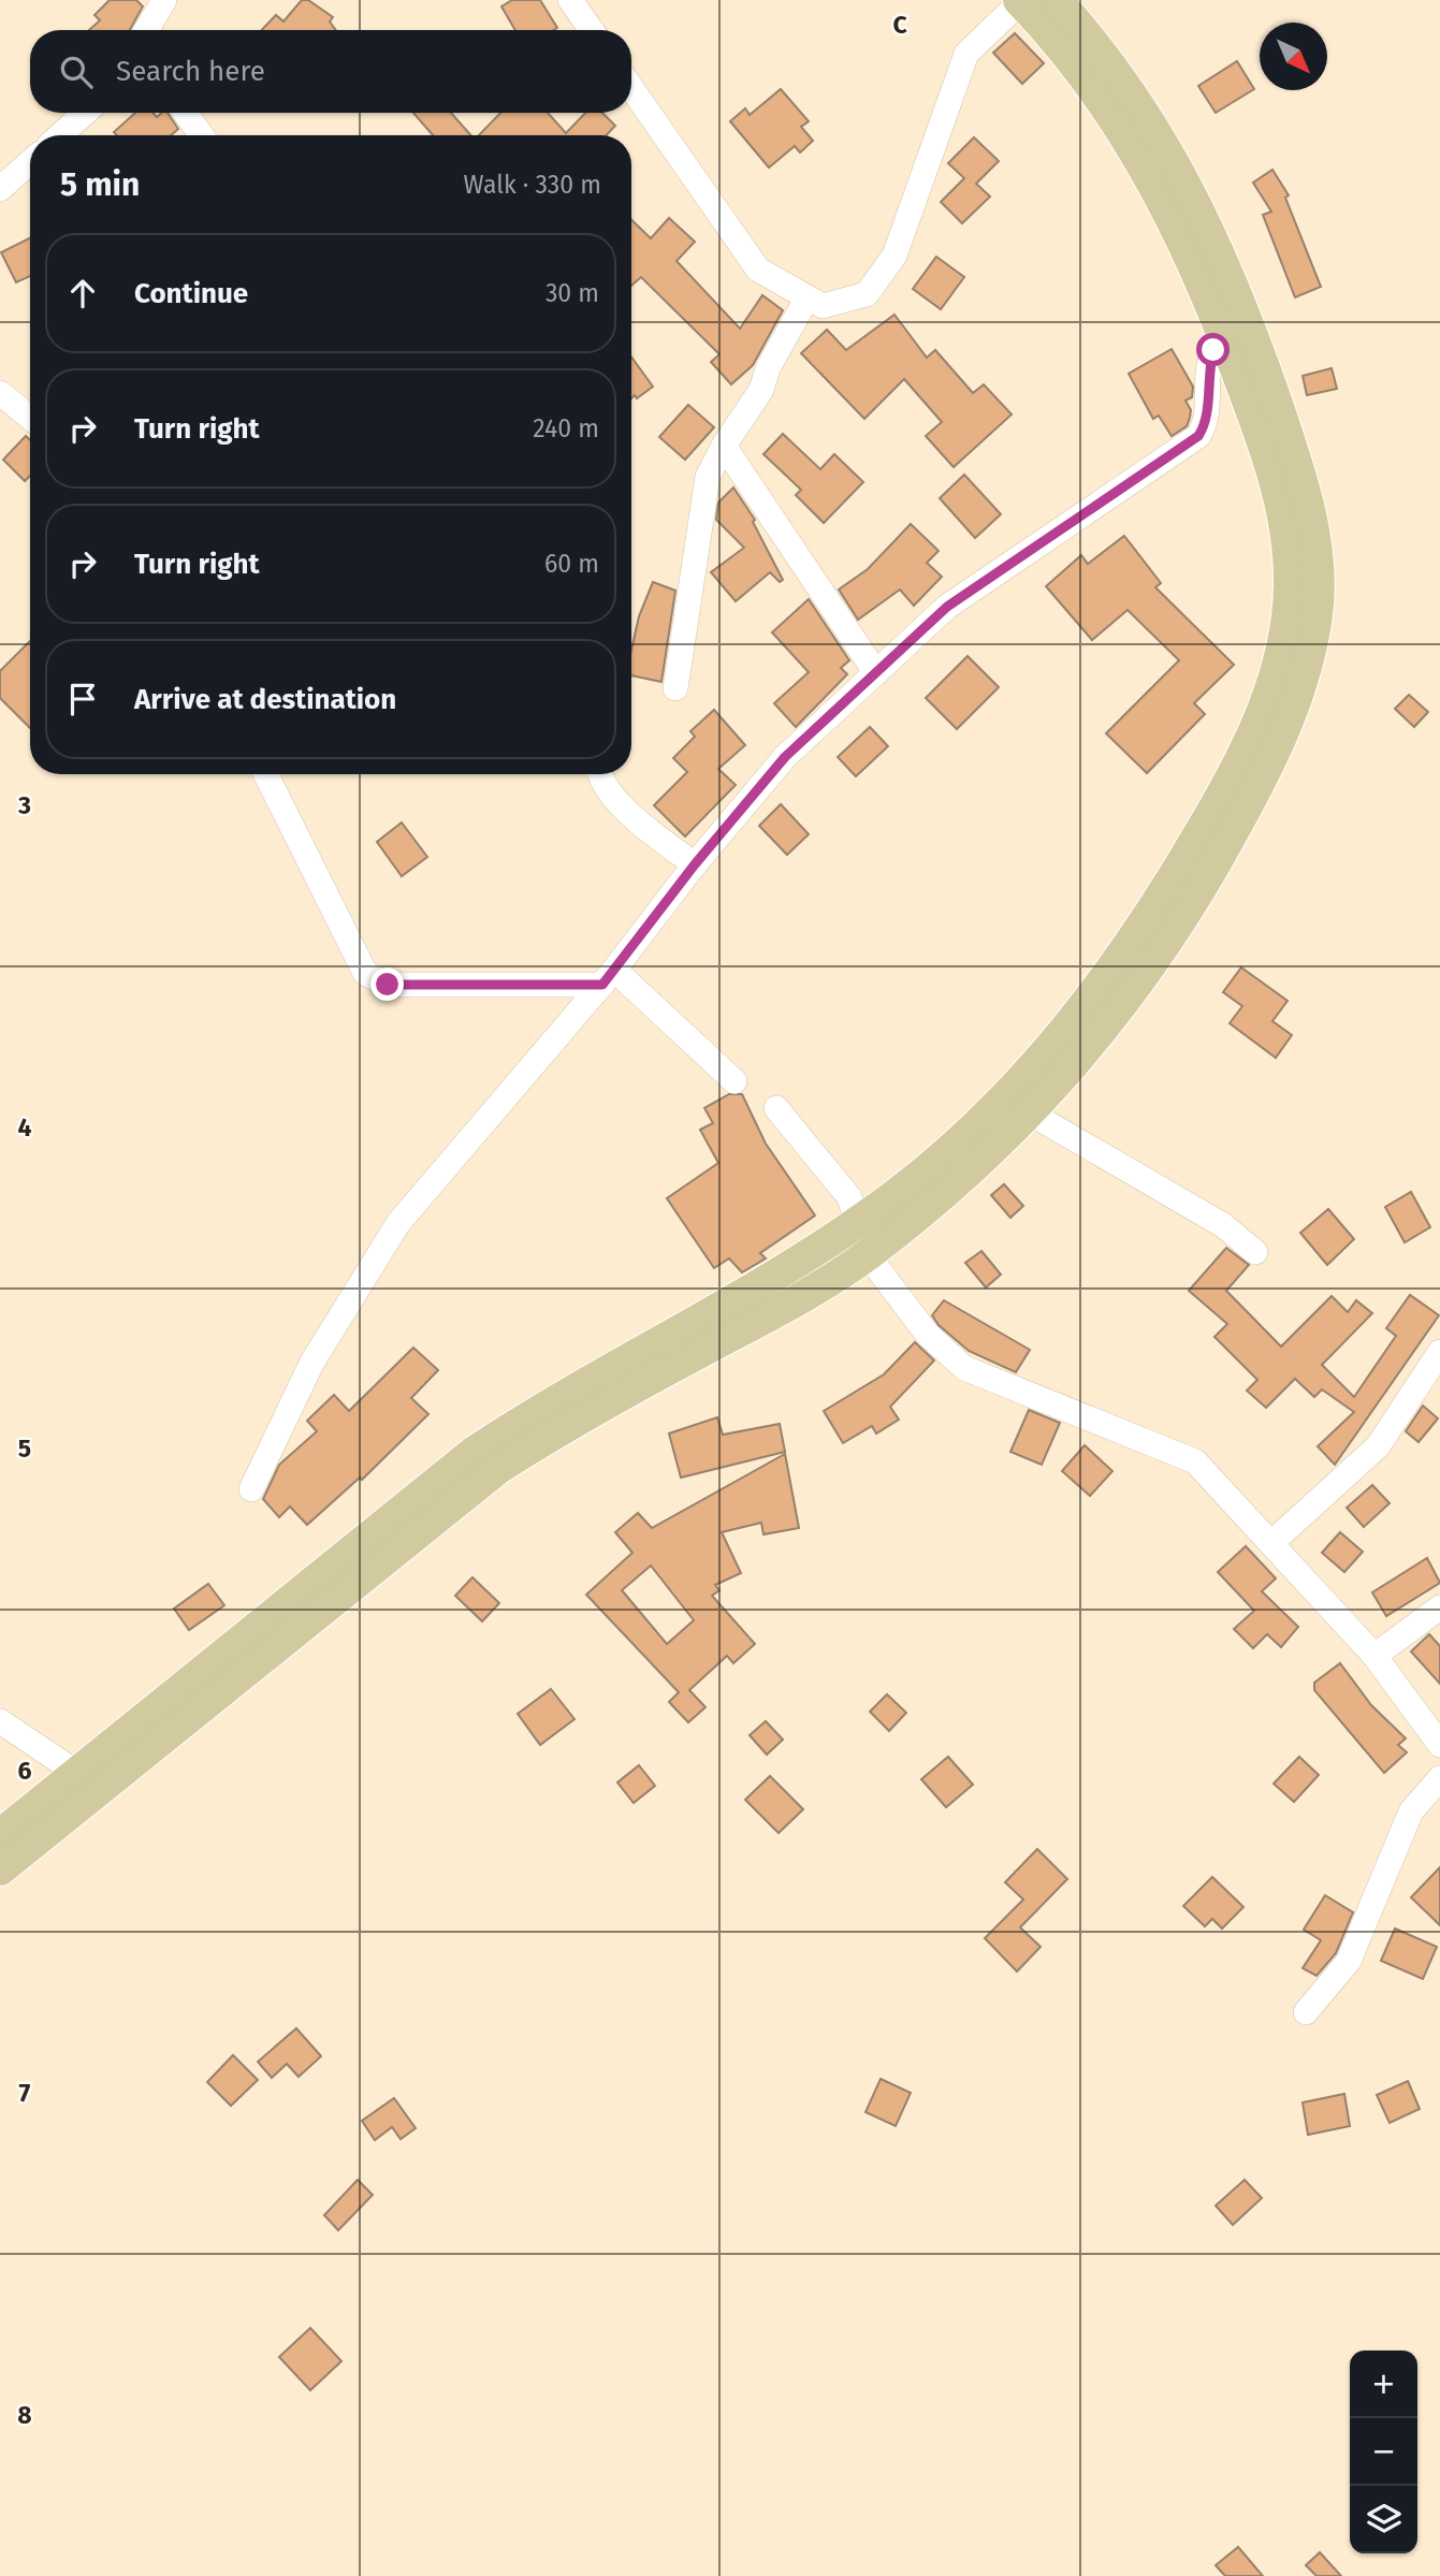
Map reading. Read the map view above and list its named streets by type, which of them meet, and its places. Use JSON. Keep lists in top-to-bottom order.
{
  "north": "bottom right",
  "page": {
    "search": "Search here",
    "heading": ["5 min", "Walk · 330 m"],
    "list": [
      ["Continue", "30 m"],
      ["Turn right", "240 m"],
      ["Turn right", "60 m"],
      "Arrive at destination"
    ],
    "map_buttons": ["+", "−"]
  },
  "grid": {
    "columns": ["C"],
    "rows": [
      "3",
      "4",
      "5",
      "6",
      "7",
      "8"
    ]
  }
}
